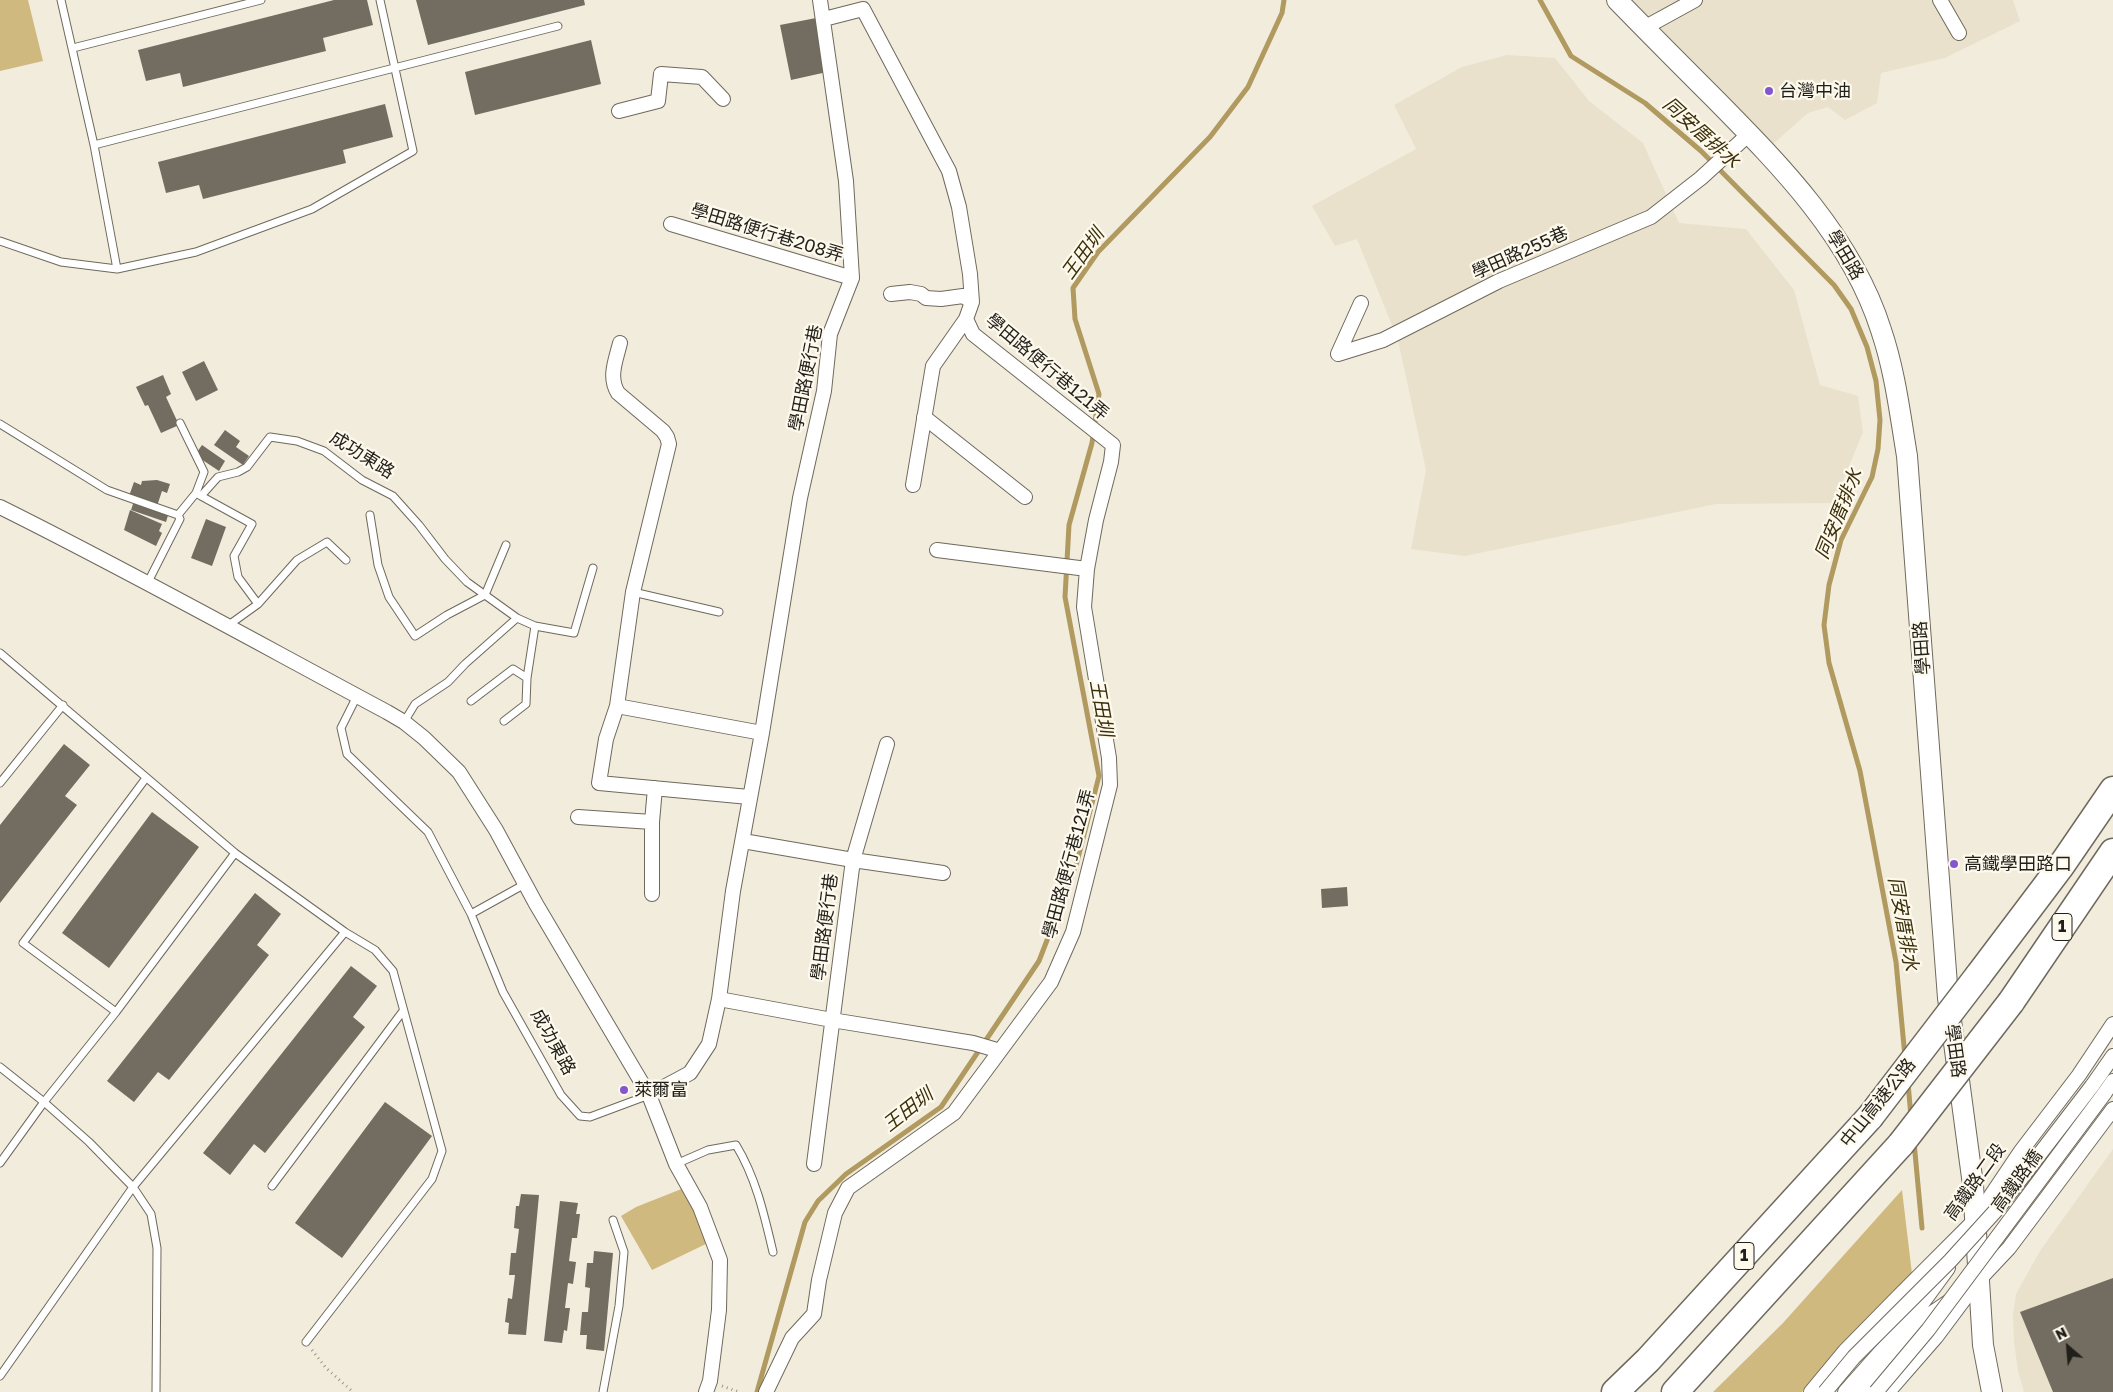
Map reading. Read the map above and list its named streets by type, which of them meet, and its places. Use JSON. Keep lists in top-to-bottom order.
{
  "streets": {
    "highway": ["1", "中山高速公路"],
    "main road": ["學田路"],
    "street": [
      "學田路便行巷208弄",
      "學田路255巷",
      "學田路便行巷121弄",
      "學田路便行巷",
      "高鐵路橋",
      "高鐵路二段"
    ],
    "lane": ["成功東路"]
  },
  "crossings": [
    ["學田路便行巷208弄", "學田路便行巷"],
    ["學田路255巷", "學田路"],
    ["學田路", "高鐵路橋"],
    ["學田路", "高鐵路二段"],
    ["學田路便行巷121弄", "學田路便行巷"],
    ["學田路便行巷", "成功東路"],
    ["高鐵路橋", "高鐵路二段"]
  ],
  "water": ["同安厝排水", "王田圳"],
  "places": ["台灣中油", "高鐵學田路口", "萊爾富"],
  "north": "top left"
}
